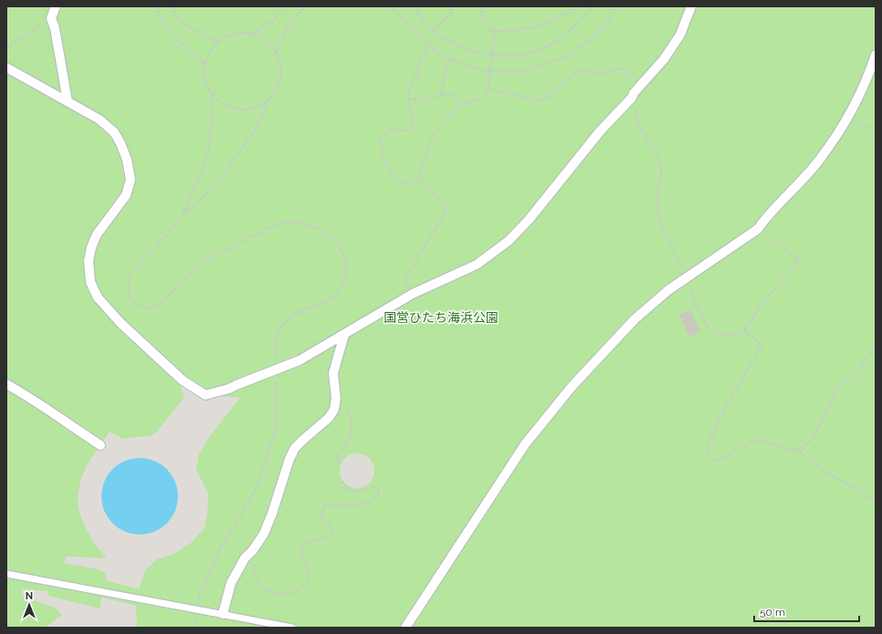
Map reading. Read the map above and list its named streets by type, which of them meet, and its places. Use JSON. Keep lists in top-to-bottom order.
{
  "parks": ["国営ひたち海浜公園"],
  "scale_bar": "50 m",
  "north": "top"
}
